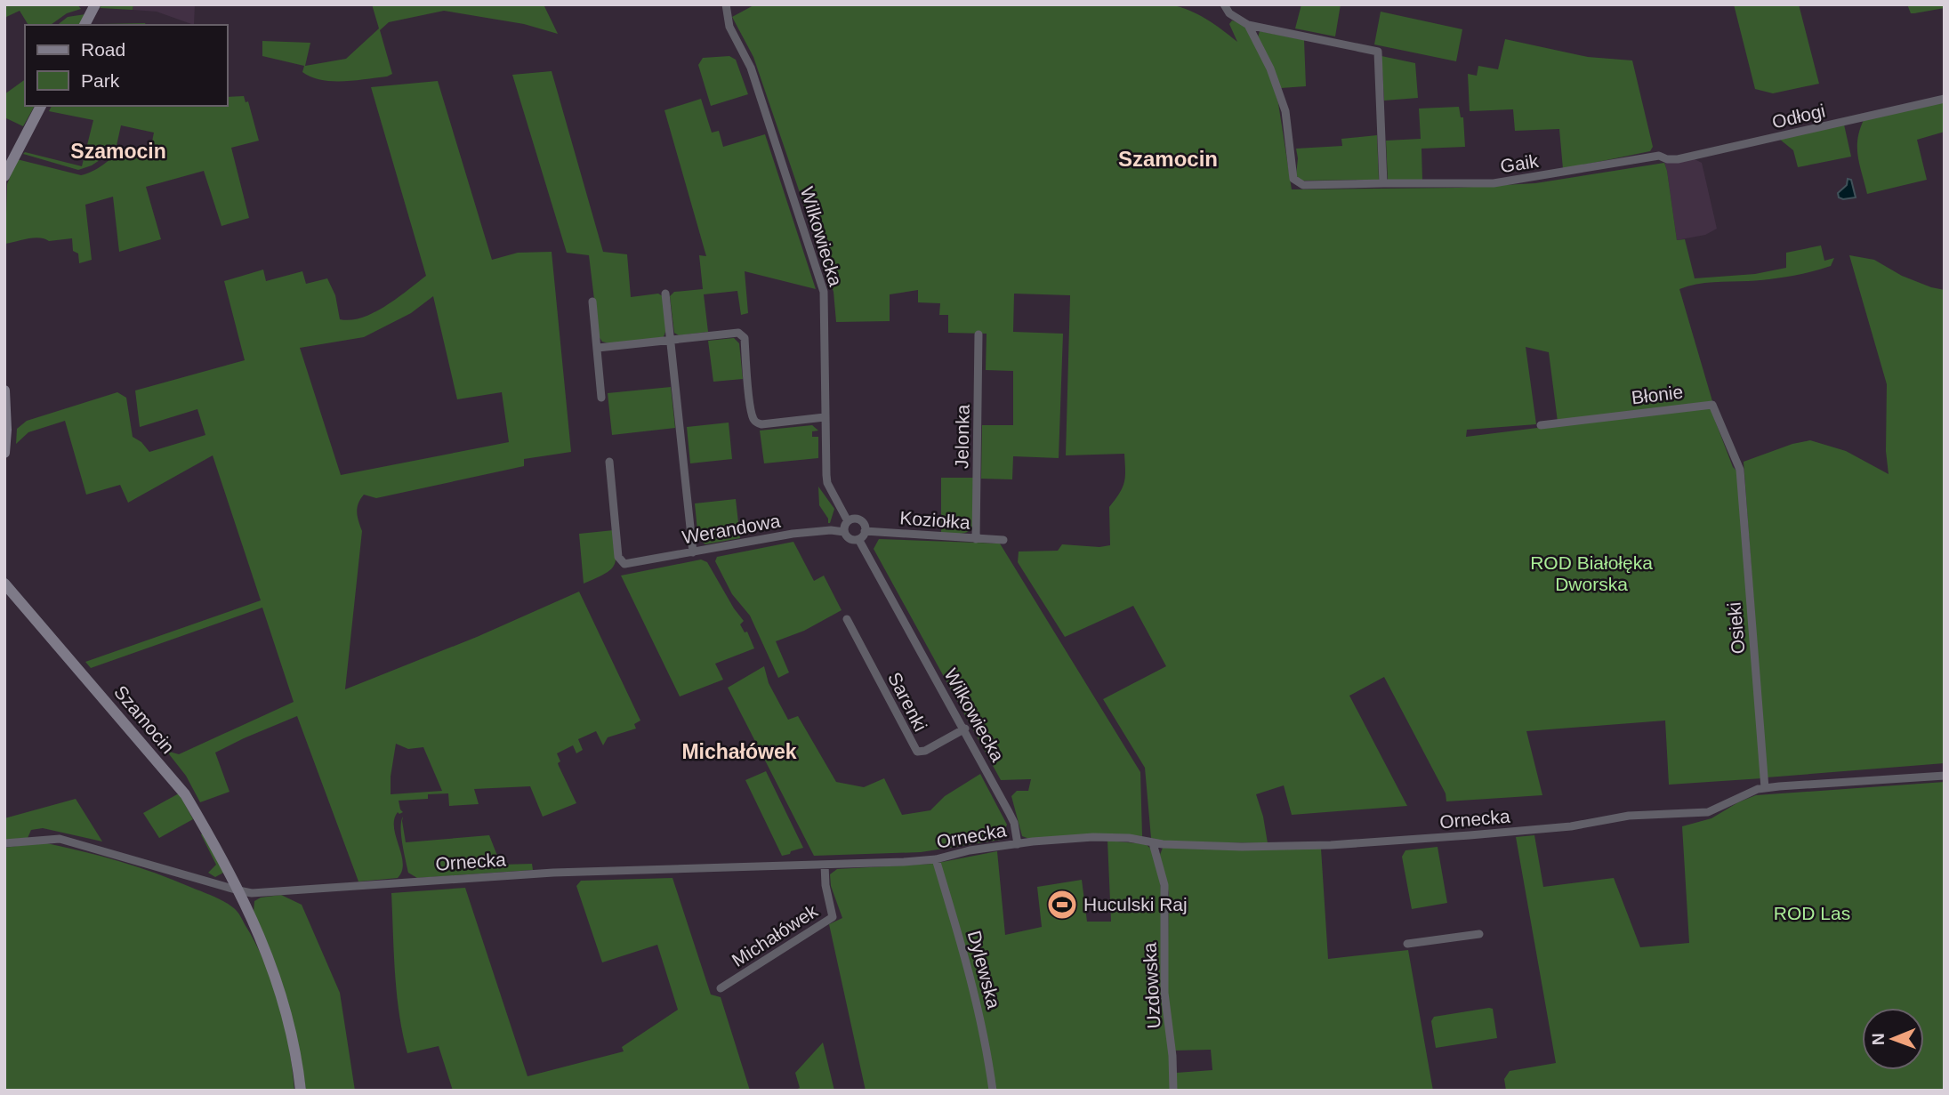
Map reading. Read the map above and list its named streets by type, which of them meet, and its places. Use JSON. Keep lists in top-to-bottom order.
{
  "streets": {
    "street": [
      "Odłogi",
      "Gaik",
      "Wilkowiecka",
      "Błonie",
      "Jelonka",
      "Koziołka",
      "Werandowa",
      "Osieki",
      "Sarenki",
      "Szamocin",
      "Ornecka",
      "Michałówek",
      "Dylewska",
      "Uzdowska"
    ]
  },
  "crossings": [
    ["Odłogi", "Gaik"],
    ["Wilkowiecka", "Koziołka"],
    ["Wilkowiecka", "Werandowa"],
    ["Wilkowiecka", "Sarenki"],
    ["Wilkowiecka", "Ornecka"],
    ["Błonie", "Osieki"],
    ["Jelonka", "Koziołka"],
    ["Koziołka", "Werandowa"],
    ["Osieki", "Ornecka"],
    ["Szamocin", "Ornecka"],
    ["Ornecka", "Michałówek"],
    ["Ornecka", "Dylewska"],
    ["Ornecka", "Uzdowska"]
  ],
  "districts": ["Szamocin", "Szamocin", "Michałówek"],
  "parks": ["ROD Białołęka Dworska", "ROD Las"],
  "places": {
    "sports": ["Huculski Raj"]
  },
  "legend": ["Road", "Park"],
  "north": "left"
}
